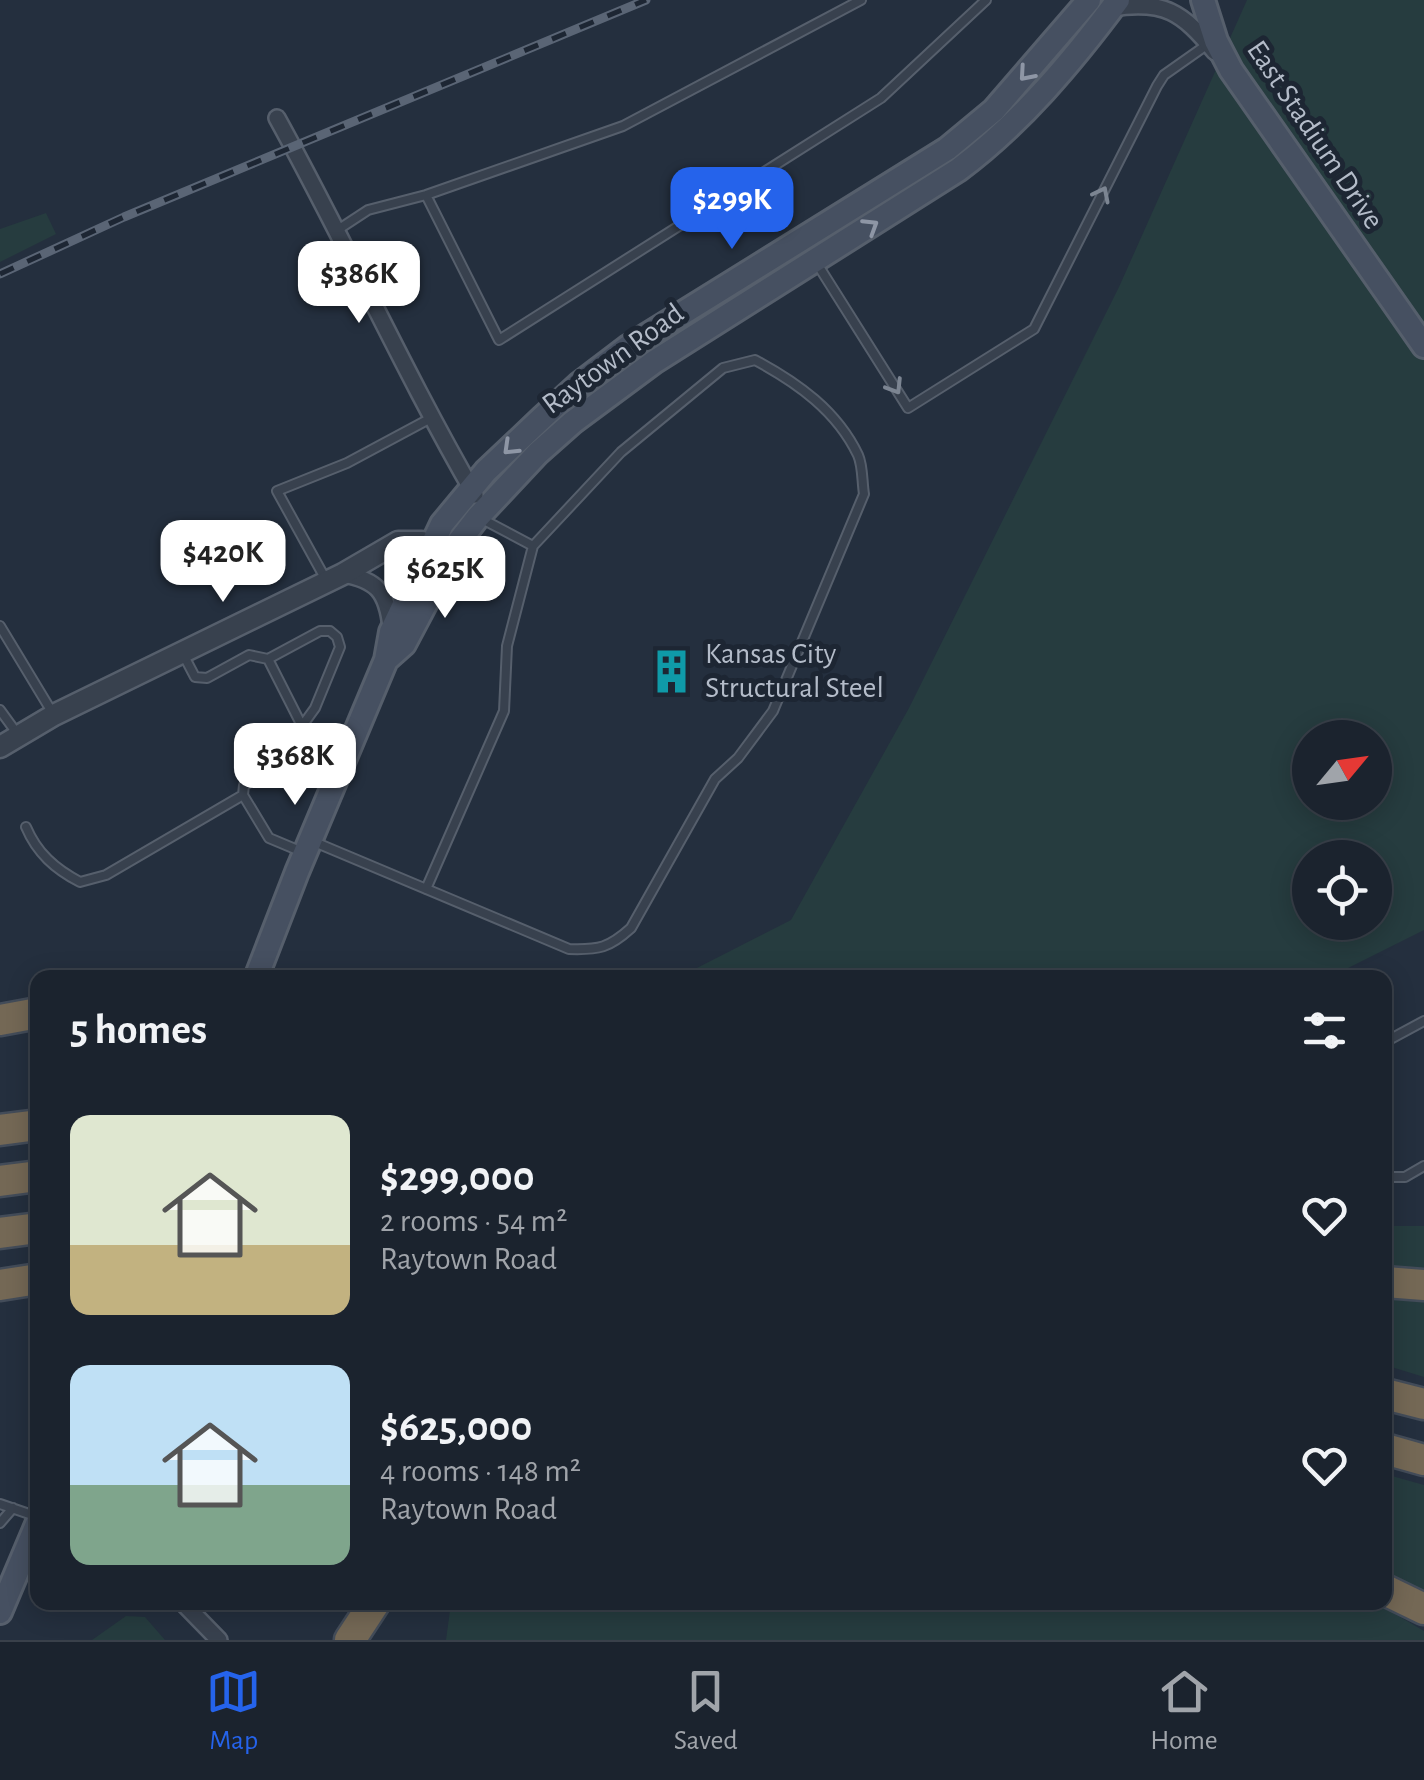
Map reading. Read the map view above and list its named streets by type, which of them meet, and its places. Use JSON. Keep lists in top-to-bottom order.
{
  "streets": {
    "main road": ["East Stadium Drive", "Raytown Road"]
  },
  "crossings": [
    ["East Stadium Drive", "Raytown Road"]
  ],
  "places": {
    "building": ["Kansas City Structural Steel"]
  },
  "north": "top right",
  "page": {
    "price": [
      "$299K",
      "$386K",
      "$420K",
      "$625K",
      "$368K"
    ],
    "heading": "5 homes",
    "list": [
      {
        "name": "$299,000",
        "note": "2 rooms · 54 m² · Raytown Road"
      },
      {
        "name": "$625,000",
        "note": "4 rooms · 148 m² · Raytown Road"
      }
    ],
    "tabs": ["Map", "Saved", "Home"]
  }
}
